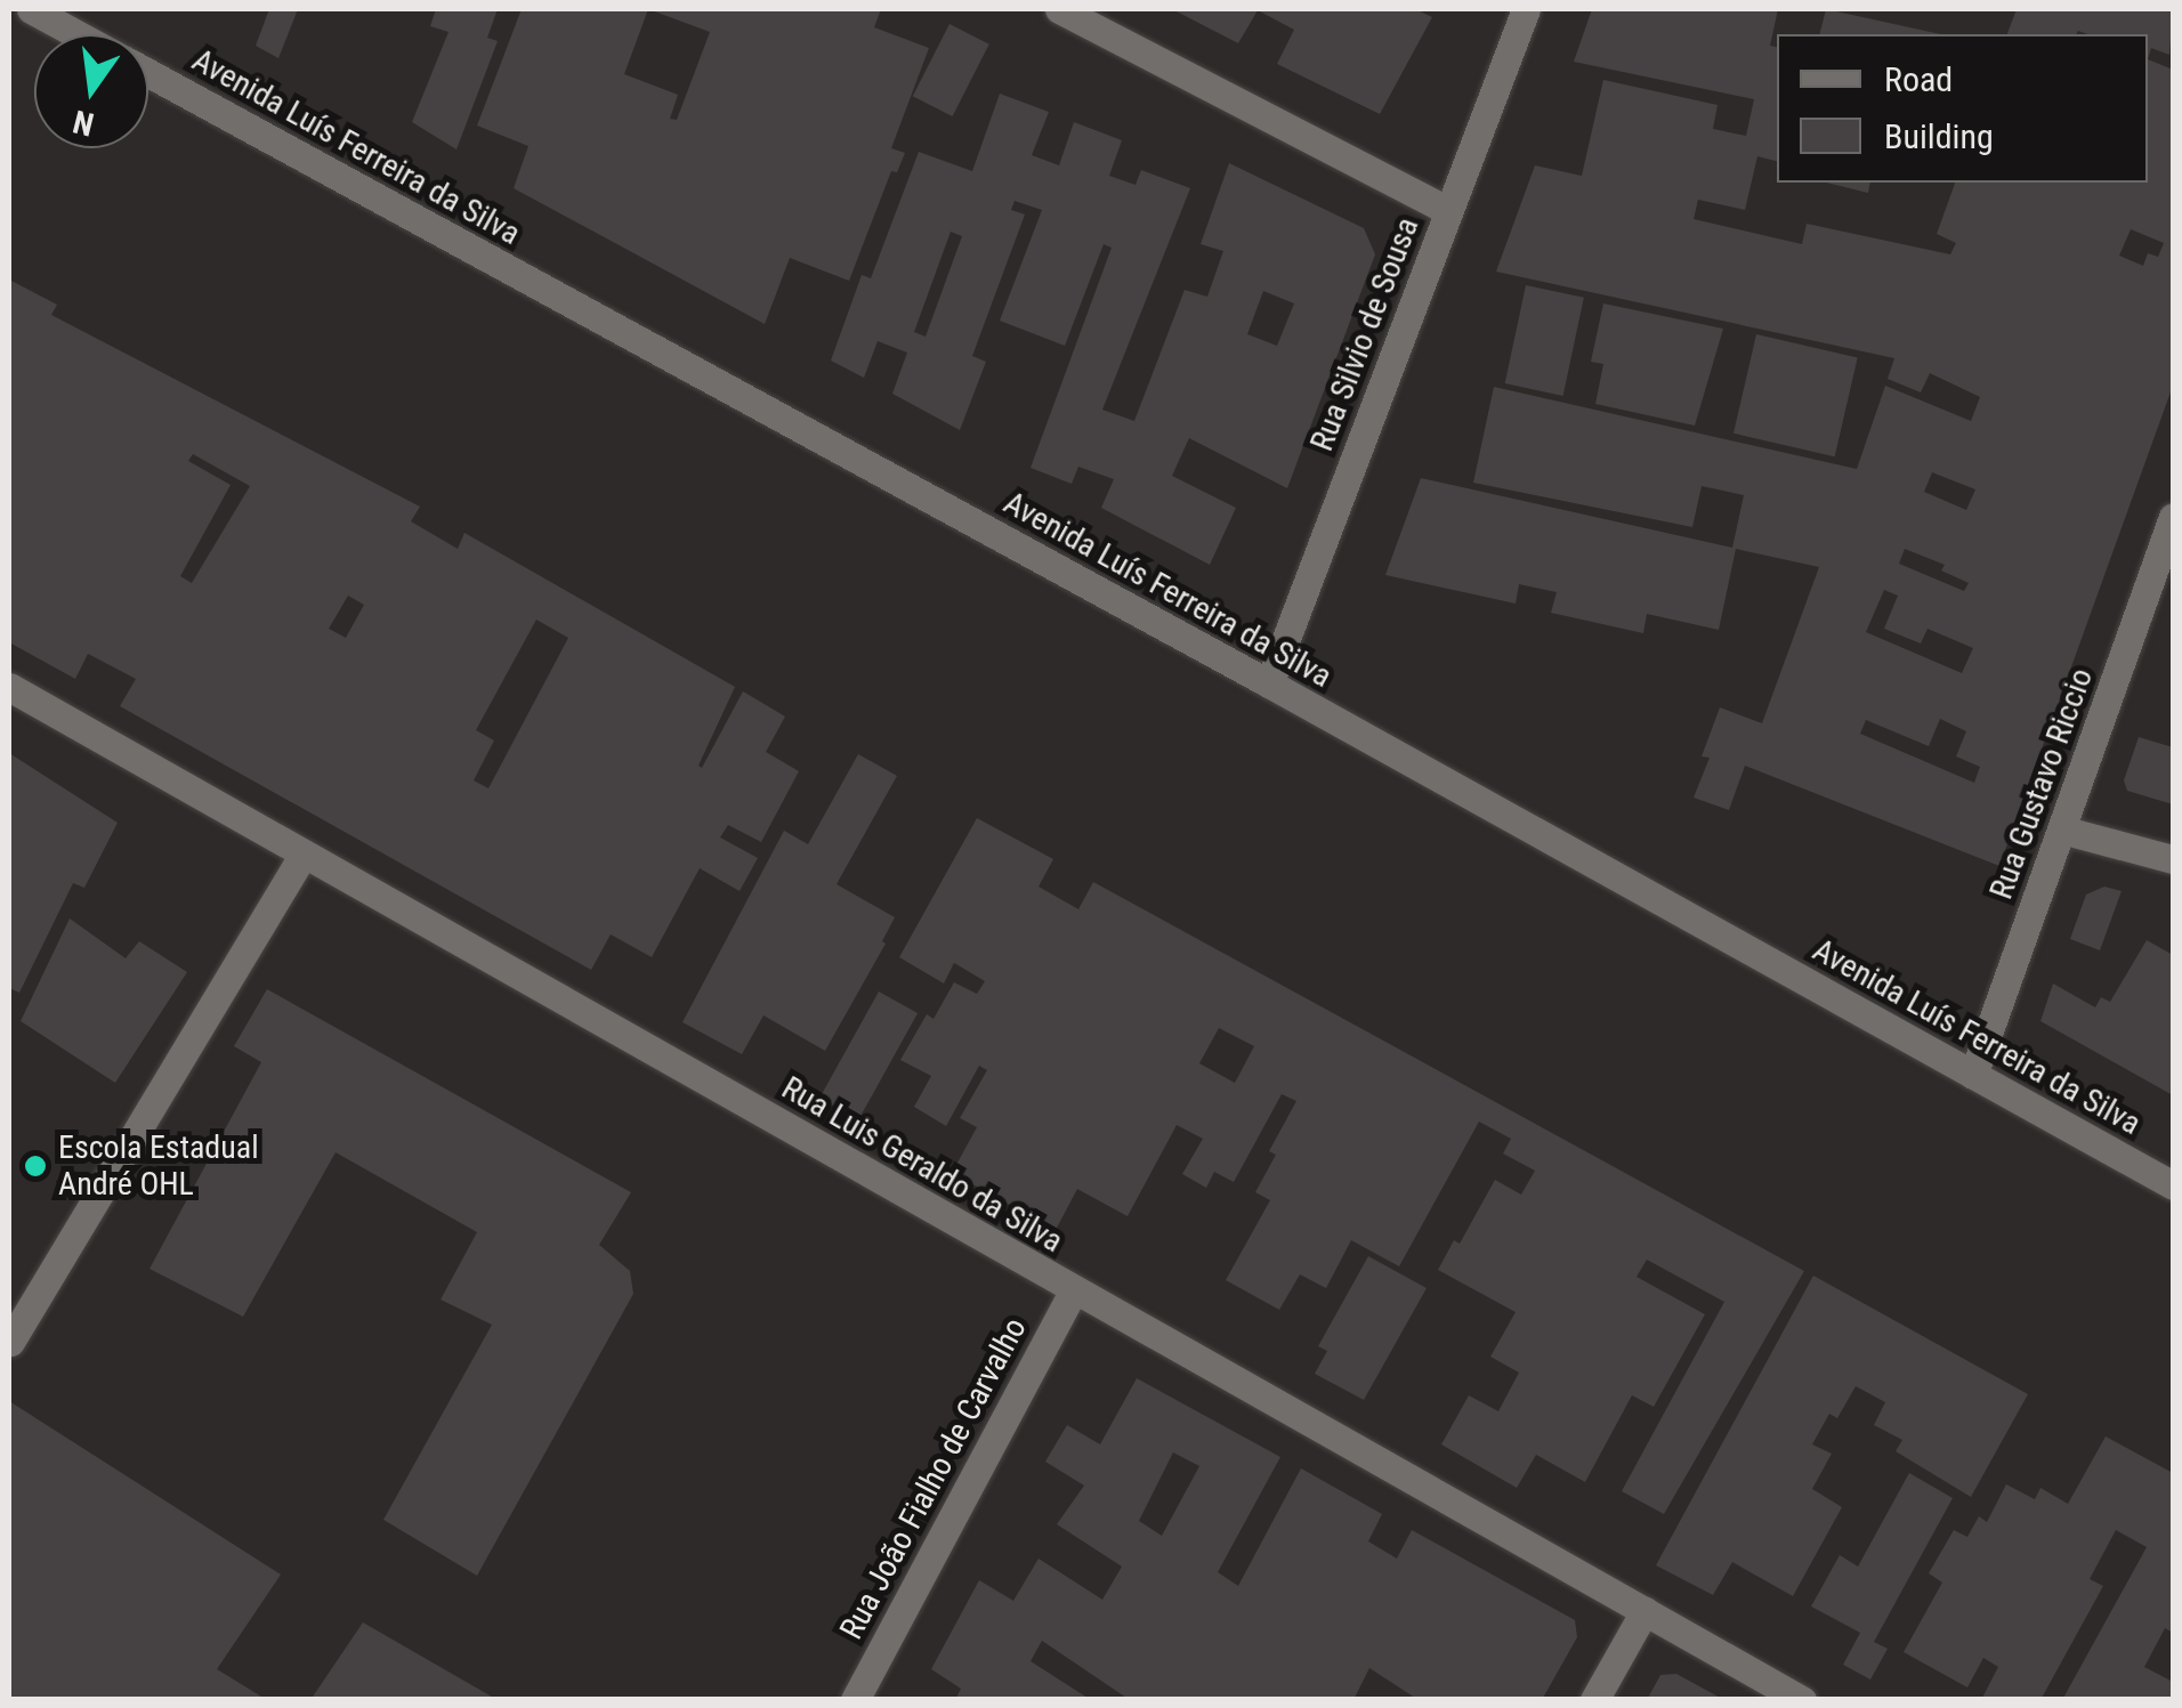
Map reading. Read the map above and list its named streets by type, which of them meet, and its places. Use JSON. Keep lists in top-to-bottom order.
{
  "streets": {
    "street": [
      "Avenida Luís Ferreira da Silva",
      "Rua Silvio de Sousa",
      "Rua Gustavo Riccio",
      "Rua Luis Geraldo da Silva",
      "Rua João Fialho de Carvalho"
    ]
  },
  "crossings": [
    ["Avenida Luís Ferreira da Silva", "Rua Silvio de Sousa"],
    ["Avenida Luís Ferreira da Silva", "Rua Gustavo Riccio"],
    ["Rua Luis Geraldo da Silva", "Rua João Fialho de Carvalho"]
  ],
  "places": ["Escola Estadual André OHL"],
  "legend": ["Road", "Building"],
  "north": "bottom"
}
